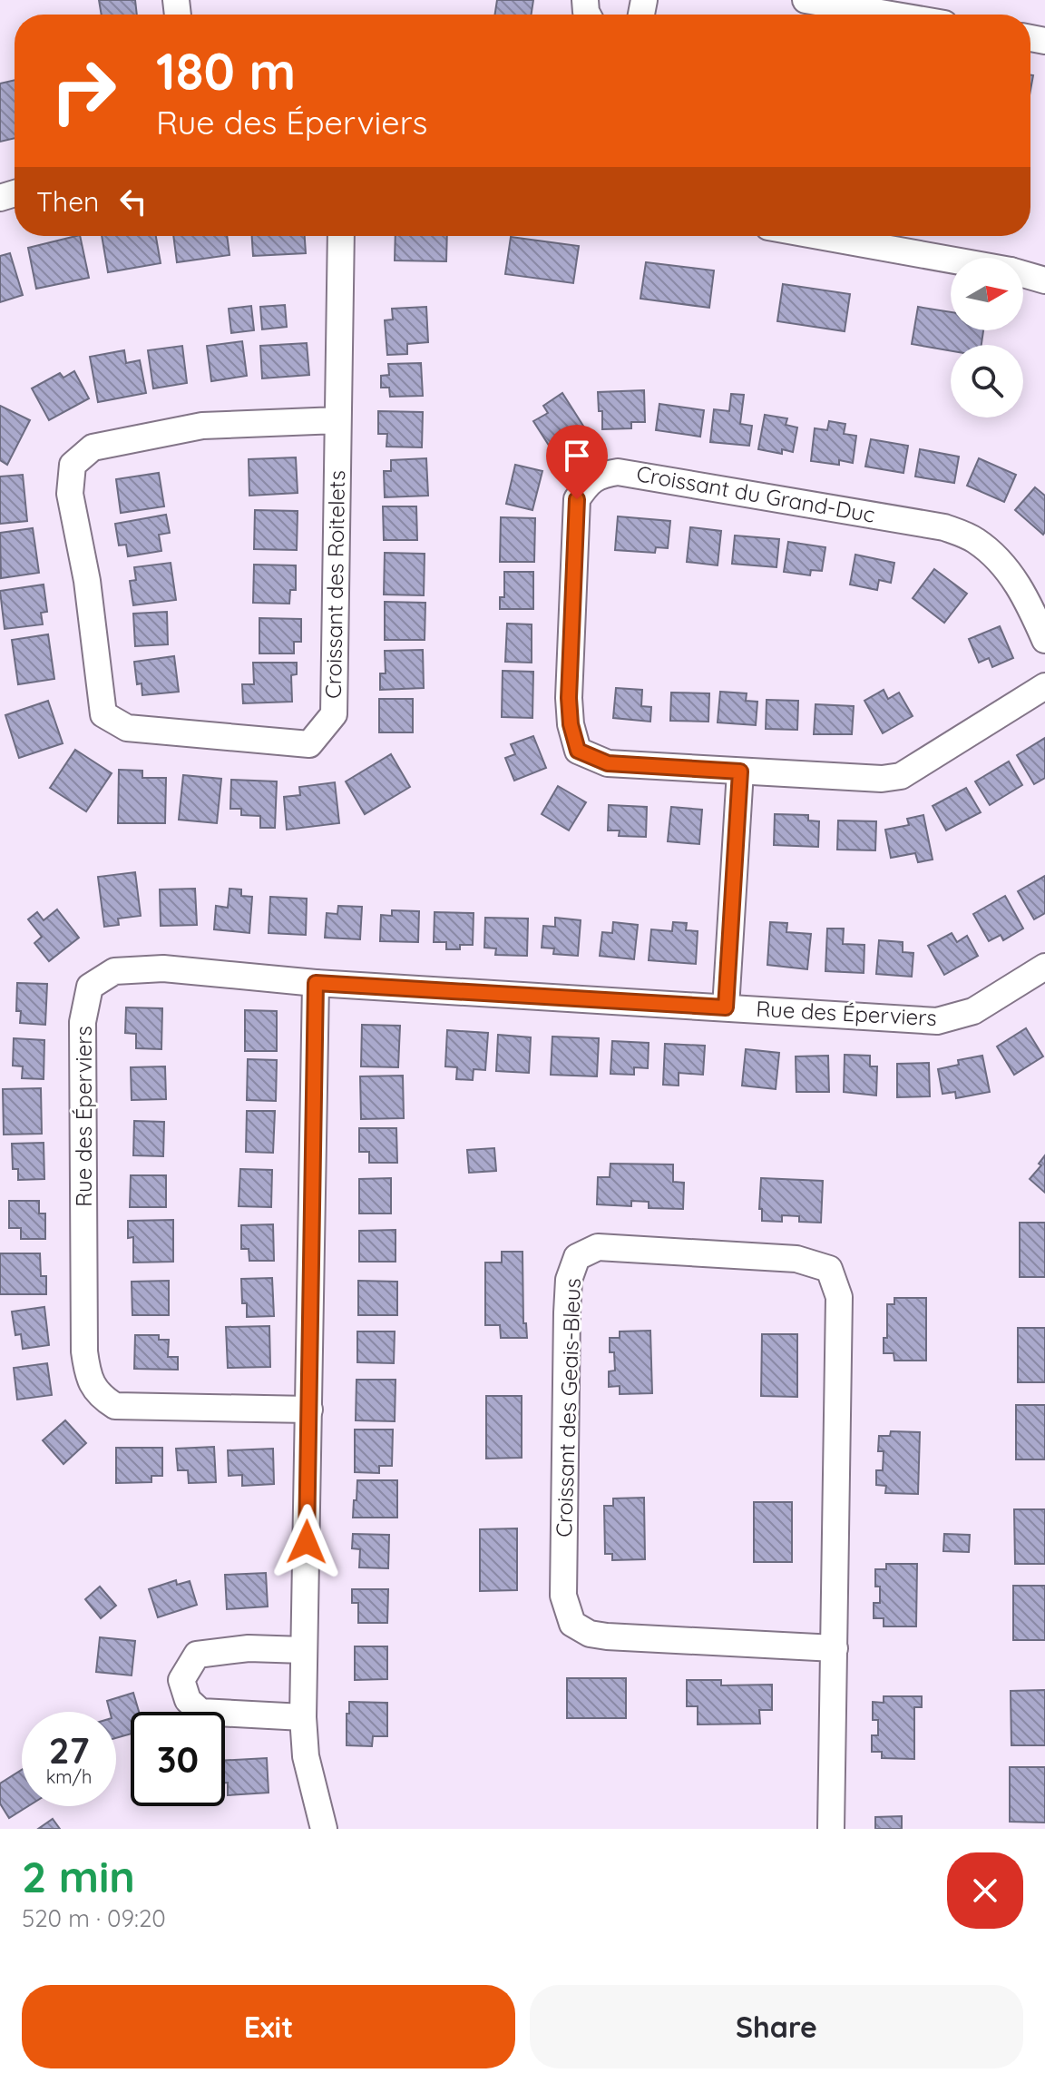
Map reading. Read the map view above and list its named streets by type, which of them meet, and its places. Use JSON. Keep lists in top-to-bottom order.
{
  "streets": {
    "street": [
      "Croissant du Grand-Duc",
      "Croissant des Roitelets",
      "Rue des Éperviers",
      "Croissant des Geais-Bleus"
    ]
  },
  "north": "right",
  "page": {
    "turn": ["180 m", "Rue des Éperviers"],
    "then": "Then",
    "speed": "27 km/h",
    "limit": "30",
    "heading": ["2 min", "520 m · 09:20"],
    "buttons": ["Exit", "Share"]
  }
}
